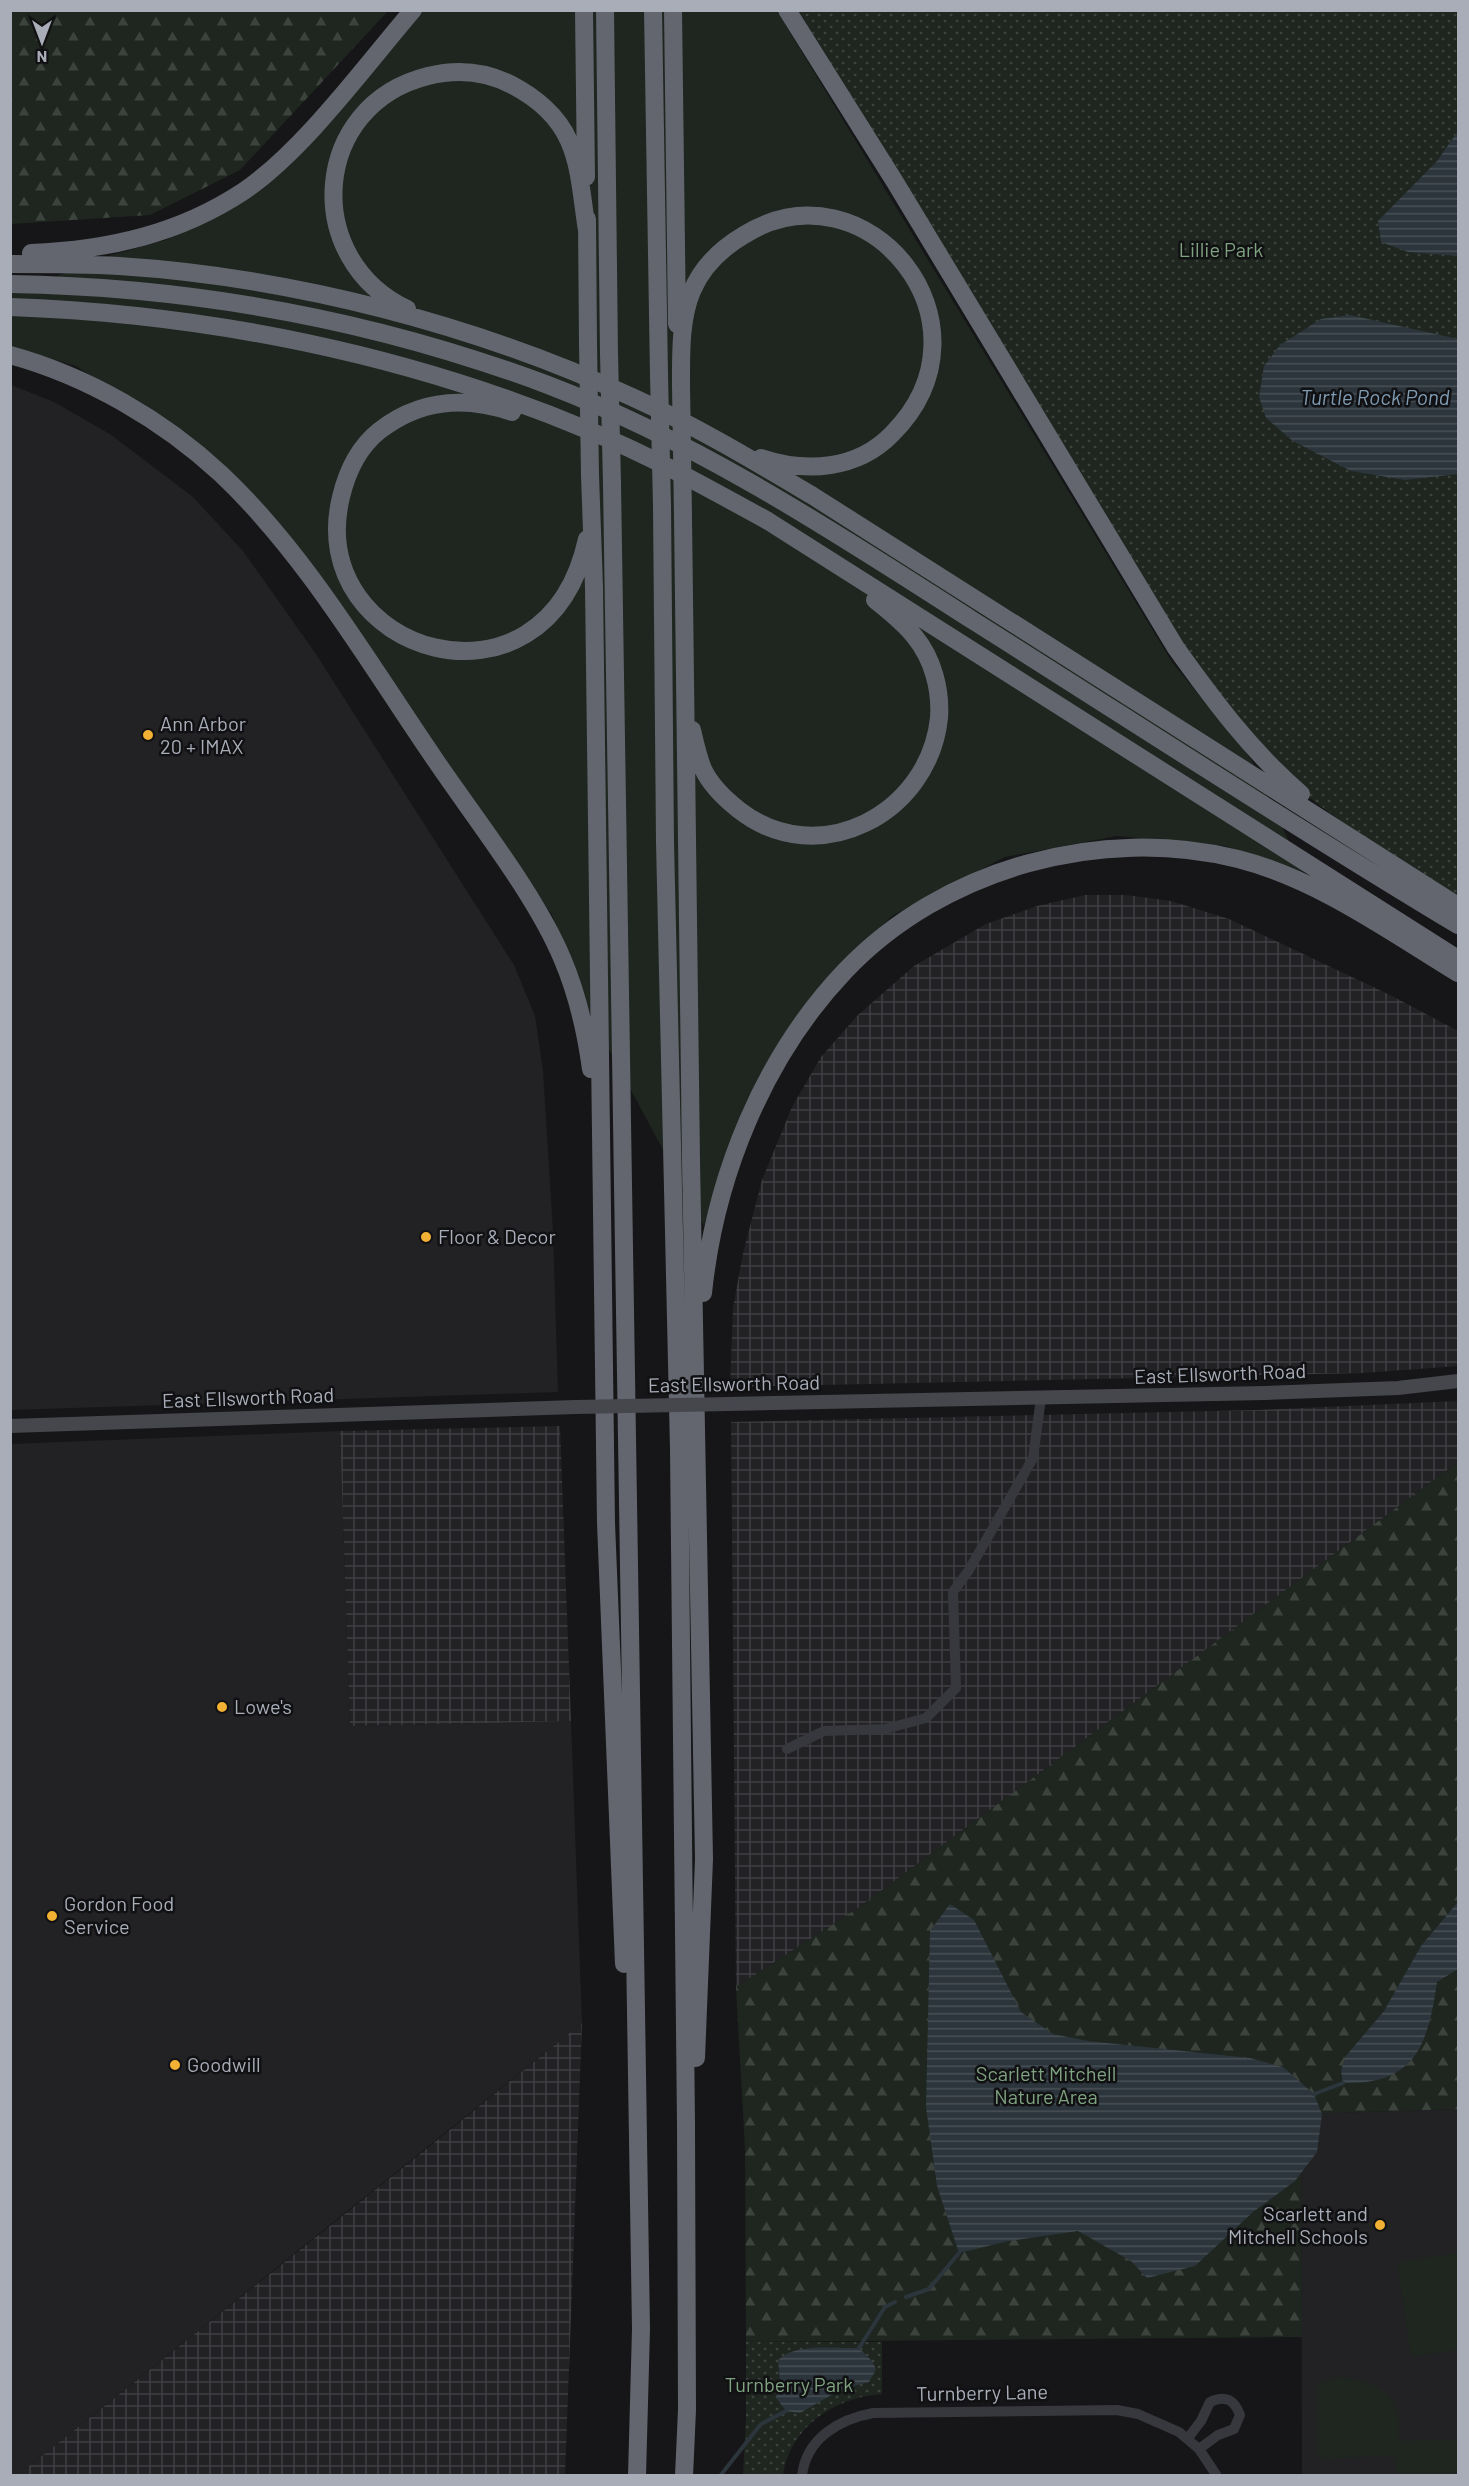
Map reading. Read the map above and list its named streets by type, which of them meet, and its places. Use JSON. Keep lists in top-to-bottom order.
{
  "streets": {
    "main road": ["East Ellsworth Road"],
    "street": ["Turnberry Lane"]
  },
  "water": ["Turtle Rock Pond"],
  "parks": ["Lillie Park", "Scarlett Mitchell Nature Area", "Turnberry Park"],
  "places": [
    "Ann Arbor 20 + IMAX",
    "Floor & Decor",
    "Lowe's",
    "Gordon Food Service",
    "Goodwill",
    "Scarlett and Mitchell Schools"
  ],
  "north": "bottom"
}
